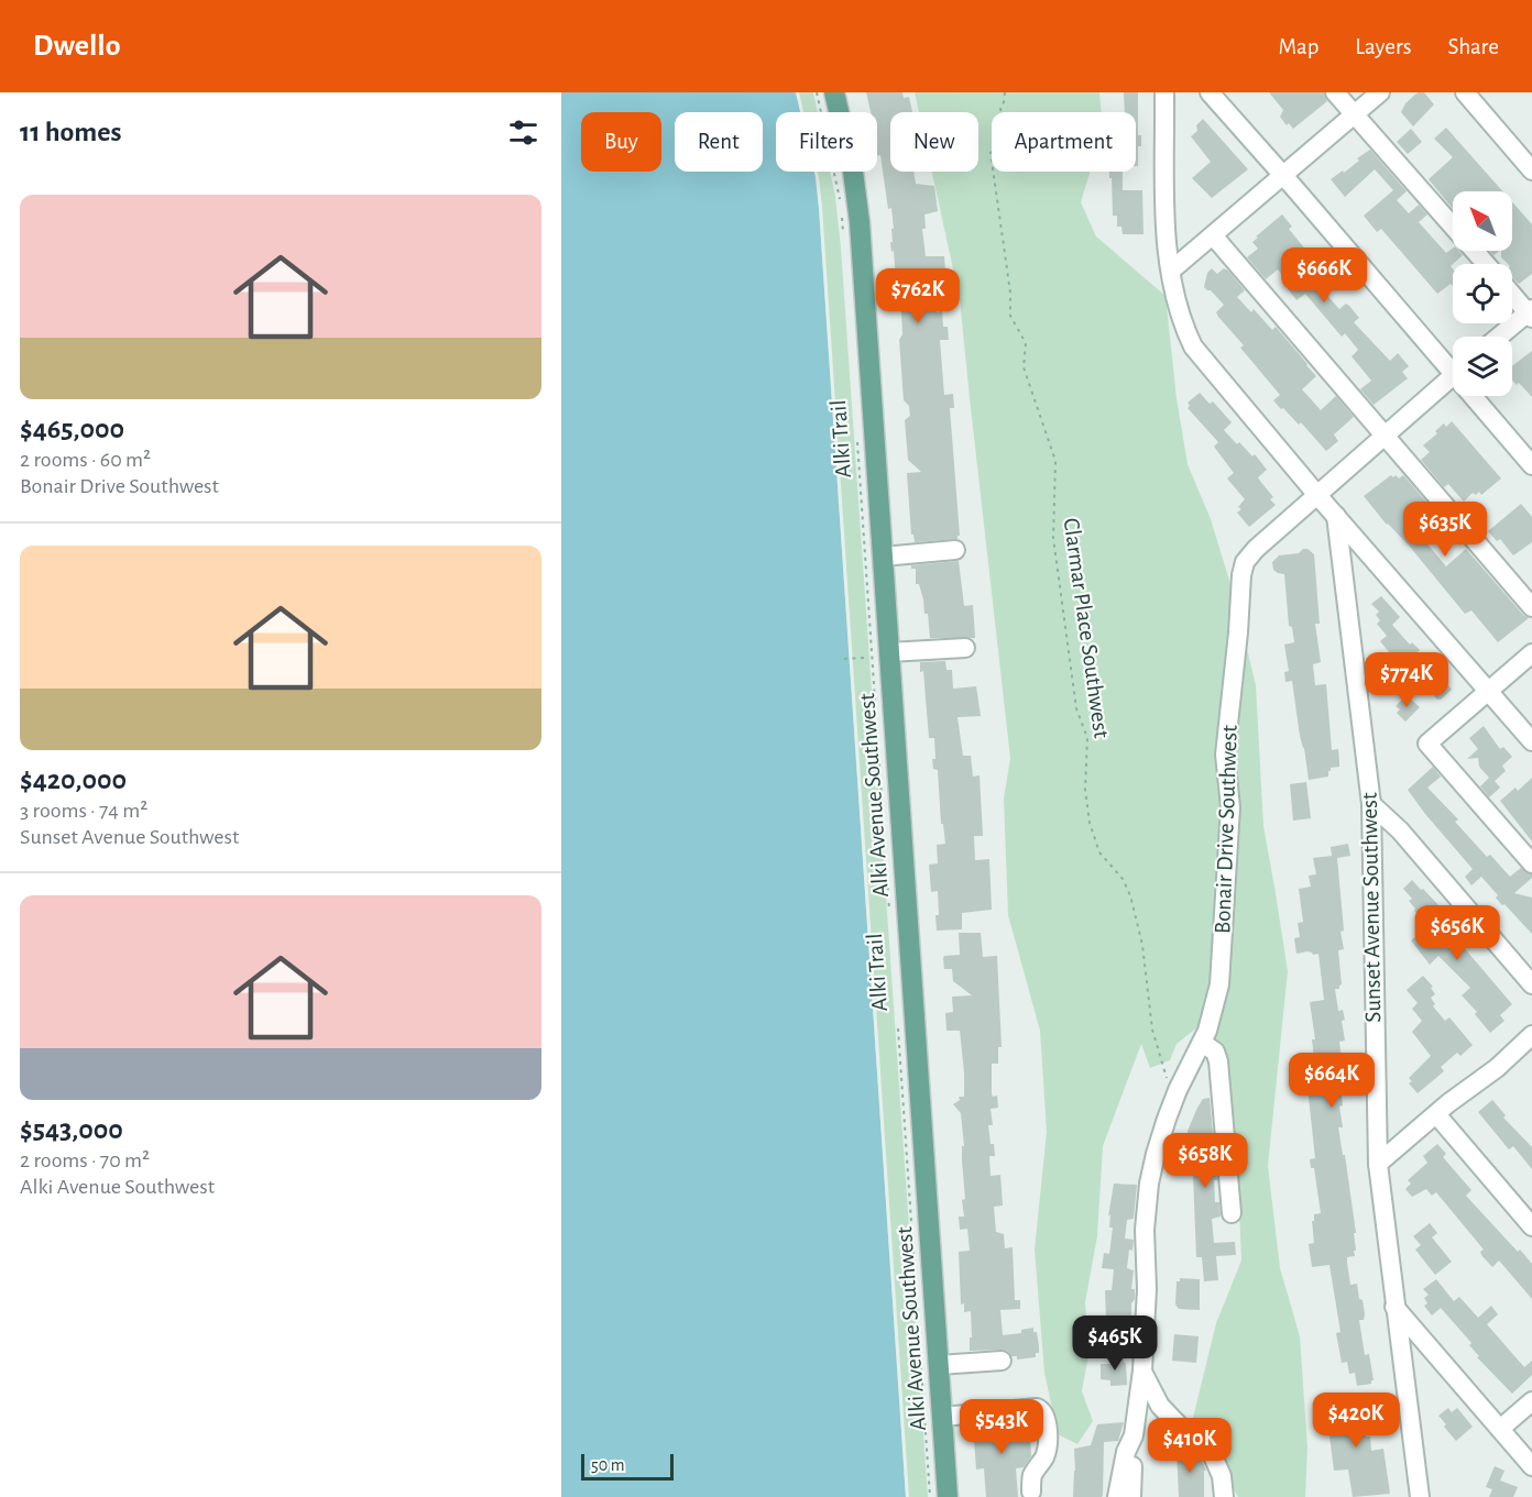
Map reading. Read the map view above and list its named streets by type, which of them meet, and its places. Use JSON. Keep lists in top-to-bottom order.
{
  "streets": {
    "main road": ["Alki Avenue Southwest"],
    "street": ["Bonair Drive Southwest", "Sunset Avenue Southwest"],
    "path": ["Alki Trail", "Clarmar Place Southwest"]
  },
  "scale_bar": "50 m",
  "north": "top left",
  "page": {
    "header": "Dwello",
    "nav": ["Map", "Layers", "Share"],
    "heading": "11 homes",
    "chip": [
      "Buy",
      "Rent",
      "Filters",
      "New",
      "Apartment"
    ],
    "list": [
      {
        "name": "$465,000",
        "note": "2 rooms · 60 m² · Bonair Drive Southwest"
      },
      {
        "name": "$420,000",
        "note": "3 rooms · 74 m² · Sunset Avenue Southwest"
      },
      {
        "name": "$543,000",
        "note": "2 rooms · 70 m² · Alki Avenue Southwest"
      }
    ],
    "price": [
      "$666K",
      "$762K",
      "$635K",
      "$774K",
      "$656K",
      "$664K",
      "$658K",
      "$465K",
      "$420K",
      "$543K",
      "$410K"
    ],
    "scale": "50 m"
  }
}
